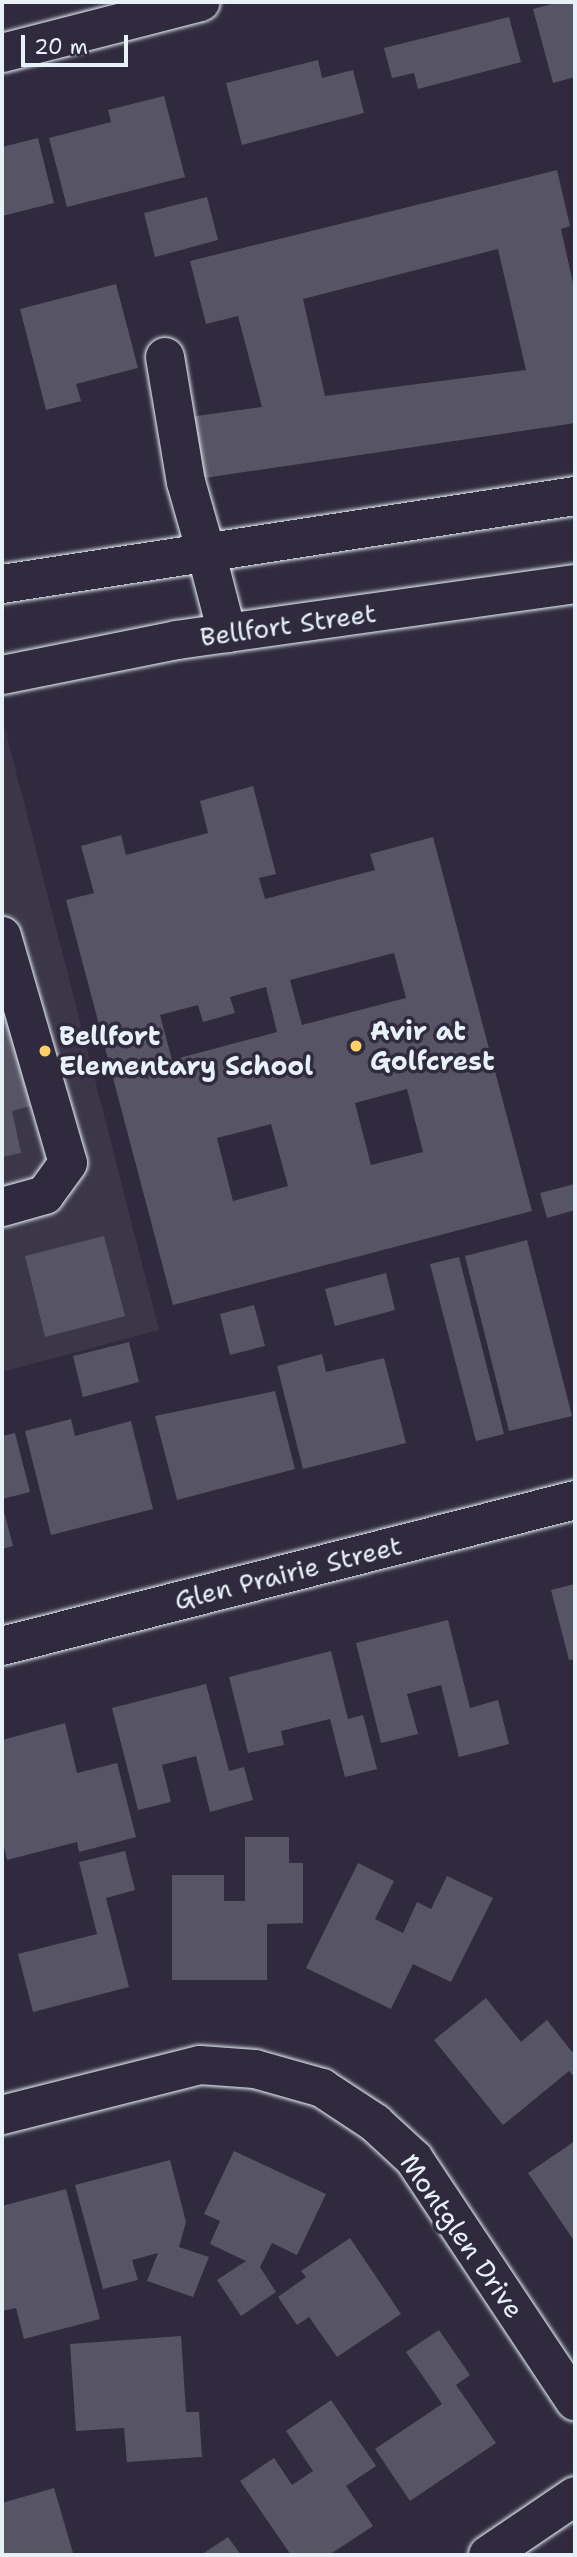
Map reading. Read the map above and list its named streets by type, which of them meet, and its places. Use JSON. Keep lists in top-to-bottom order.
{
  "streets": {
    "street": ["Bellfort Street", "Glen Prairie Street", "Montglen Drive"]
  },
  "places": ["Avir at Golfcrest", "Bellfort Elementary School"],
  "scale_bar": "20 m"
}
